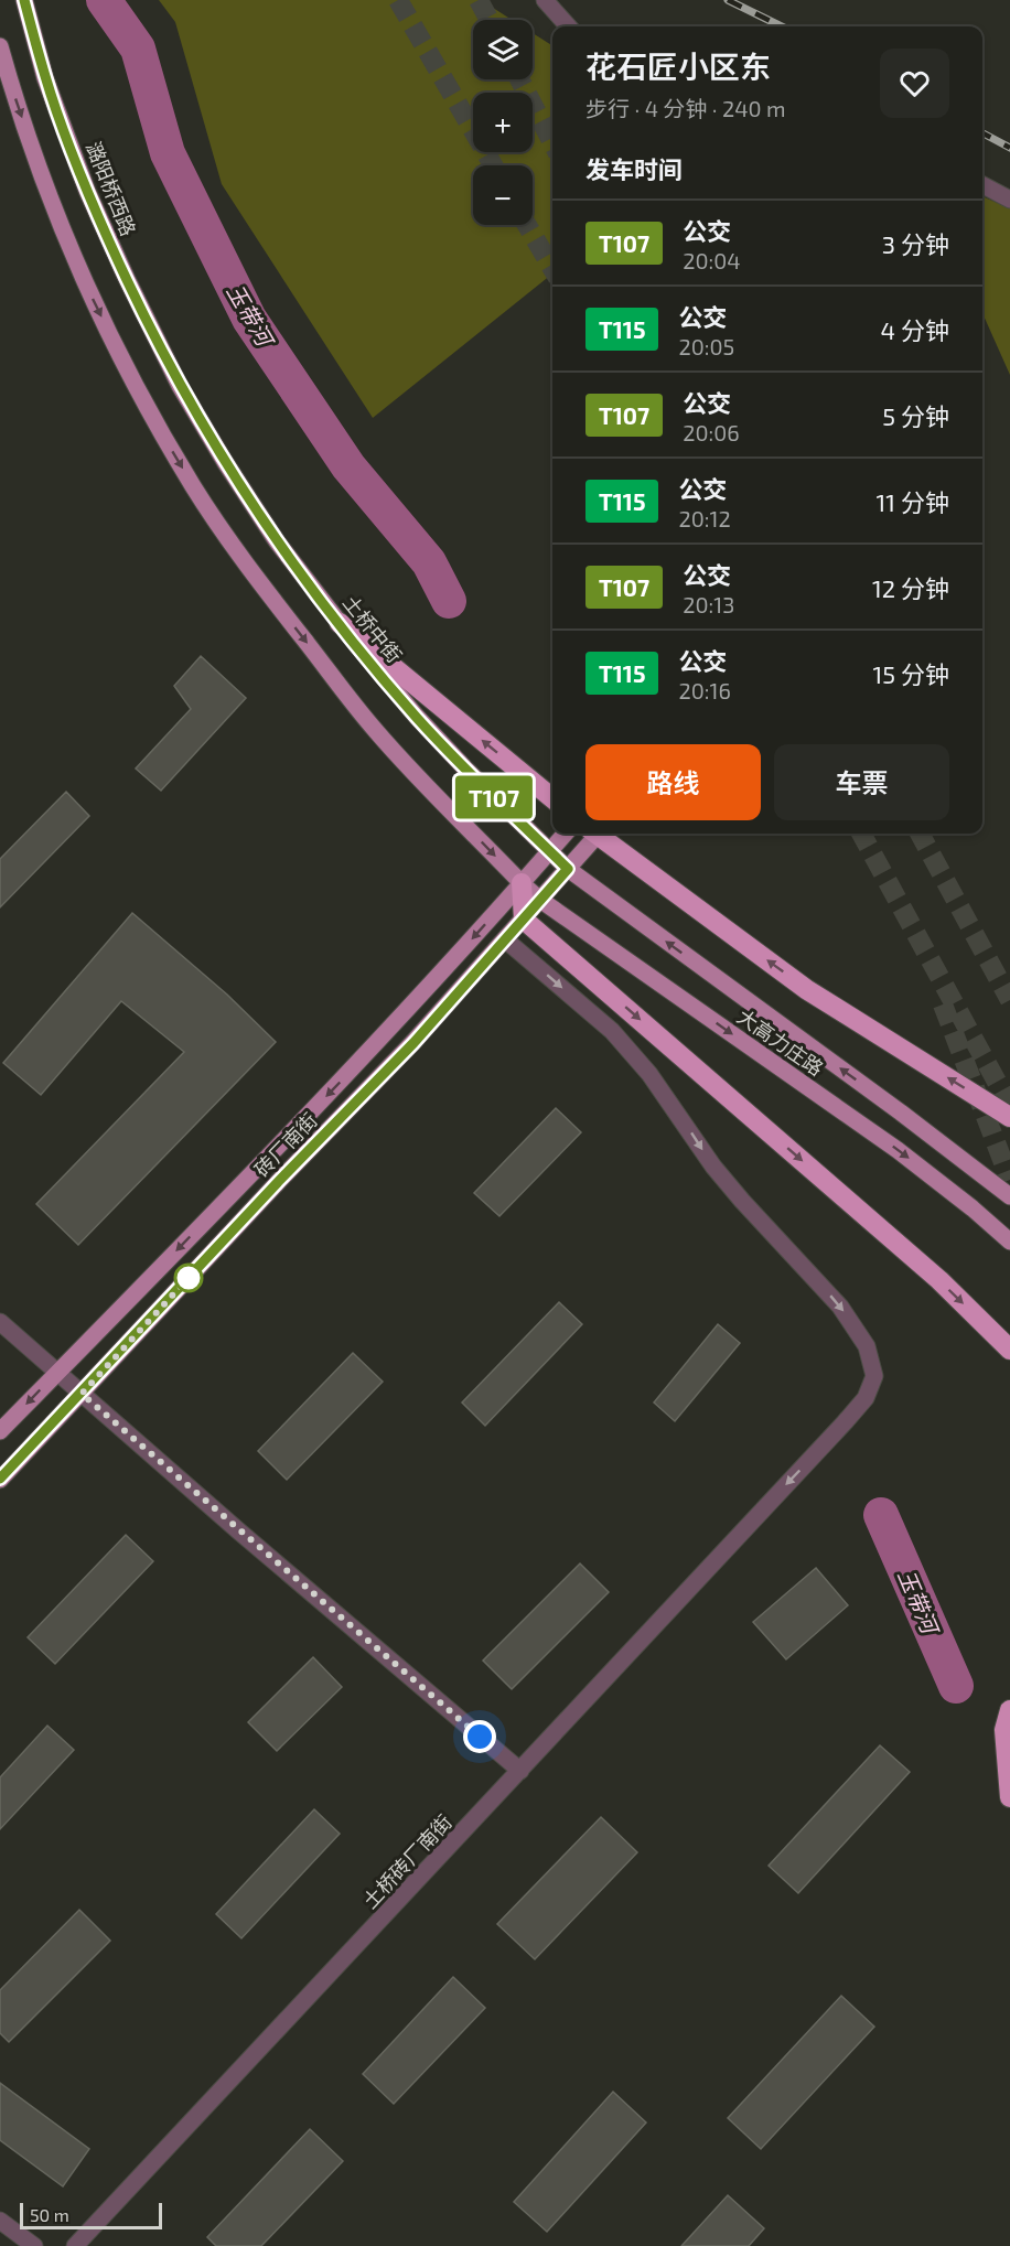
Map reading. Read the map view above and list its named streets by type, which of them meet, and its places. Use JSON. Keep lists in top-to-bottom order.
{
  "streets": {
    "main road": [
      "潞阳桥西路",
      "土桥中街",
      "大高力庄路",
      "砖厂南街"
    ],
    "street": ["土桥砖厂南街"]
  },
  "crossings": [
    ["潞阳桥西路", "土桥中街"],
    ["土桥中街", "大高力庄路"],
    ["土桥中街", "砖厂南街"],
    ["大高力庄路", "砖厂南街"],
    ["砖厂南街", "土桥砖厂南街"]
  ],
  "water": ["玉带河"],
  "lines": ["bus line T107"],
  "scale_bar": "50 m",
  "page": {
    "on_map": "T107",
    "map_buttons": ["+", "−"],
    "heading": [
      ["花石匠小区东", "步行 · 4 分钟 · 240 m"],
      "发车时间"
    ],
    "list": [
      {
        "mark": "T107",
        "name": "公交",
        "note": "20:04",
        "value": "3 分钟"
      },
      {
        "mark": "T115",
        "name": "公交",
        "note": "20:05",
        "value": "4 分钟"
      },
      {
        "mark": "T107",
        "name": "公交",
        "note": "20:06",
        "value": "5 分钟"
      },
      {
        "mark": "T115",
        "name": "公交",
        "note": "20:12",
        "value": "11 分钟"
      },
      {
        "mark": "T107",
        "name": "公交",
        "note": "20:13",
        "value": "12 分钟"
      },
      {
        "mark": "T115",
        "name": "公交",
        "note": "20:16",
        "value": "15 分钟"
      }
    ],
    "buttons": ["路线", "车票"],
    "scale": "50 m"
  }
}
